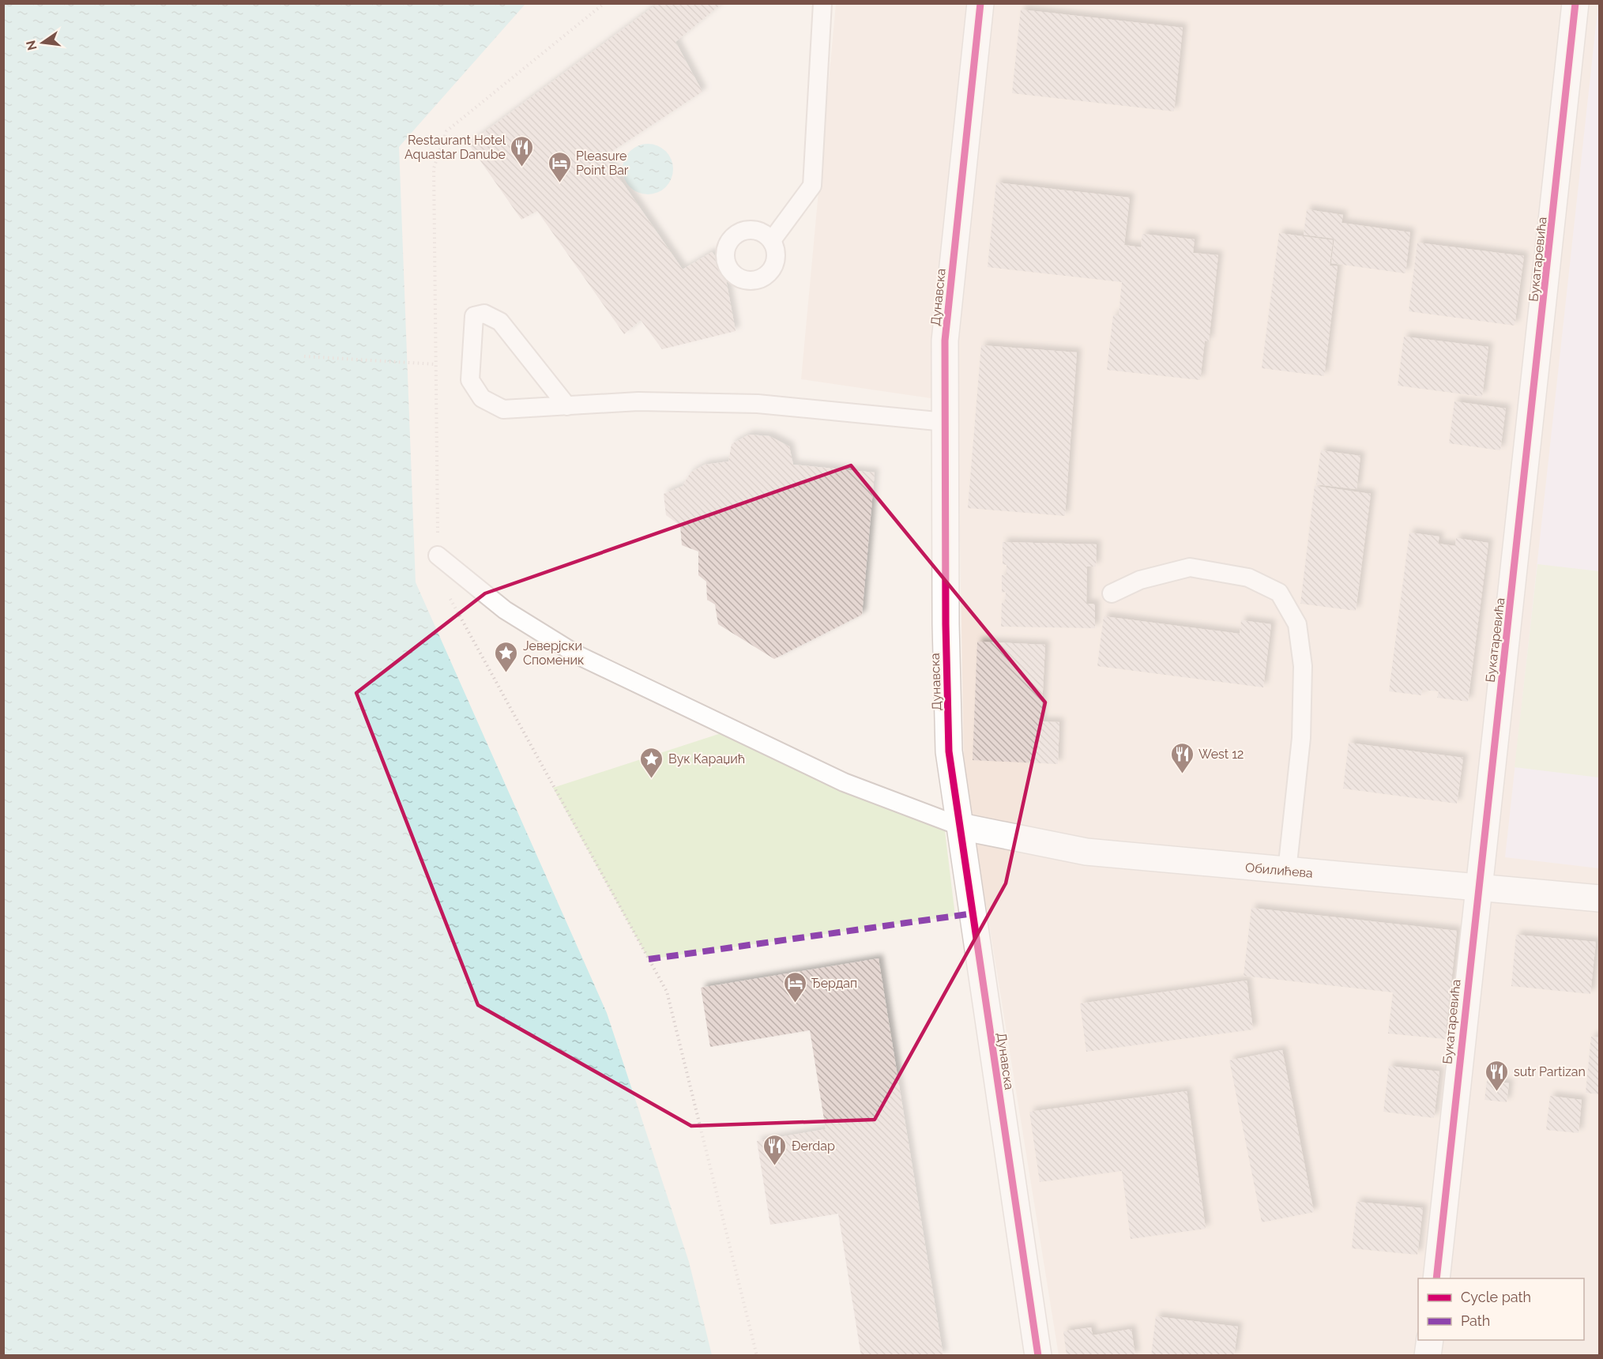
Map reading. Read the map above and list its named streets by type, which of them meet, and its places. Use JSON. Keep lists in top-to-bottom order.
{
  "streets": {
    "street": ["Букатаревића", "Дунавска", "Обилићева"]
  },
  "crossings": [
    ["Букатаревића", "Обилићева"],
    ["Дунавска", "Обилићева"]
  ],
  "places": {
    "restaurant": [
      "Restaurant Hotel Aquastar Danube",
      "West 12",
      "sutr Partizan",
      "Đerdap"
    ],
    "hotel": ["Pleasure Point Bar", "Ђердап"],
    "place": ["Јеверјски Споменик", "Вук Караџић"]
  },
  "legend": ["Cycle path", "Path"],
  "north": "left"
}
